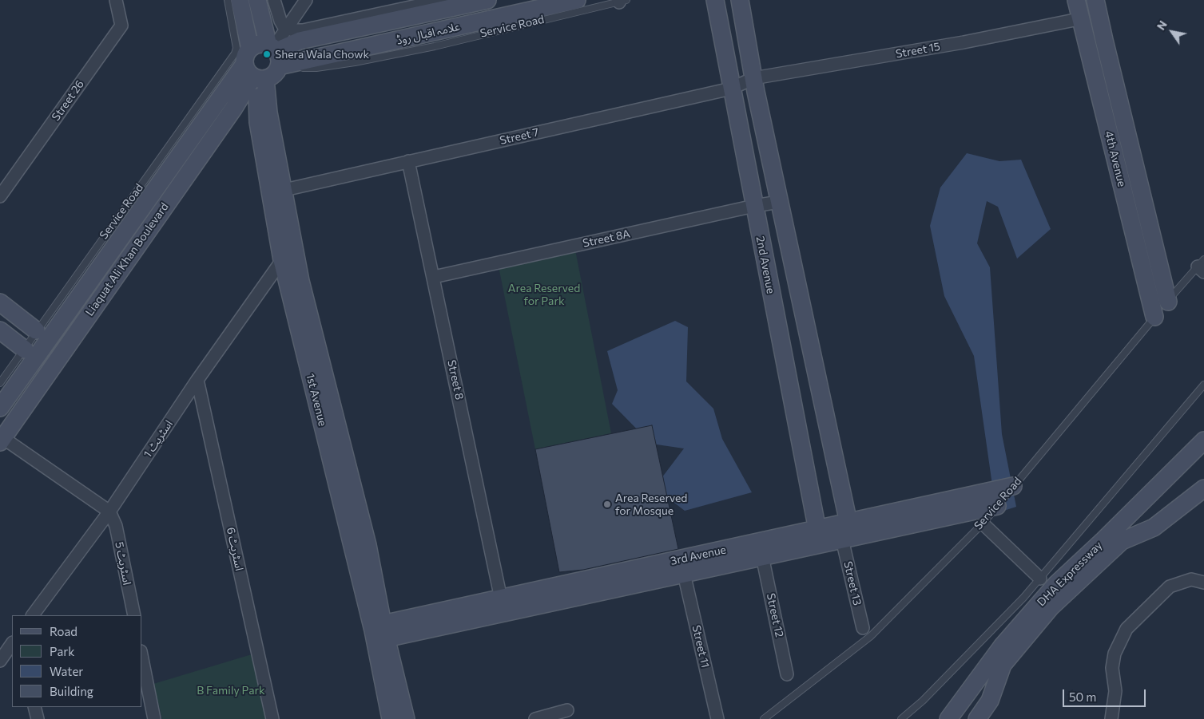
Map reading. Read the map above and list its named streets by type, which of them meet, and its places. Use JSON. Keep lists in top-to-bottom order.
{
  "streets": {
    "main road": [
      "علامہ اقبال روڈ",
      "4th Avenue",
      "Liaquat Ali Khan Boulevard",
      "2nd Avenue",
      "1st Avenue",
      "3rd Avenue",
      "DHA Expressway"
    ],
    "street": [
      "Street 15",
      "Street 26",
      "Street 7",
      "Street 8A",
      "Street 8",
      "اسٹریٹ 1",
      "اسٹریٹ 6",
      "اسٹریٹ 5",
      "Street 13",
      "Street 12",
      "Street 11"
    ],
    "lane": ["Service Road"]
  },
  "crossings": [
    ["Service Road", "علامہ اقبال روڈ"],
    ["Service Road", "4th Avenue"],
    ["Service Road", "Liaquat Ali Khan Boulevard"],
    ["Service Road", "1st Avenue"],
    ["Service Road", "3rd Avenue"],
    ["Street 15", "Street 7"],
    ["Street 15", "4th Avenue"],
    ["Street 7", "2nd Avenue"],
    ["Street 7", "Street 8"],
    ["Street 8A", "2nd Avenue"],
    ["Street 8A", "Street 8"],
    ["Liaquat Ali Khan Boulevard", "1st Avenue"],
    ["2nd Avenue", "3rd Avenue"],
    ["Street 8", "3rd Avenue"],
    ["1st Avenue", "اسٹریٹ 1"],
    ["اسٹریٹ 1", "اسٹریٹ 6"],
    ["اسٹریٹ 1", "اسٹریٹ 5"],
    ["3rd Avenue", "Street 13"],
    ["3rd Avenue", "Street 12"],
    ["3rd Avenue", "Street 11"]
  ],
  "parks": ["Area Reserved for Park", "B Family Park"],
  "places": ["Shera Wala Chowk", "Area Reserved for Mosque"],
  "legend": [
    "Road",
    "Park",
    "Water",
    "Building"
  ],
  "scale_bar": "50 m",
  "north": "top left"
}
